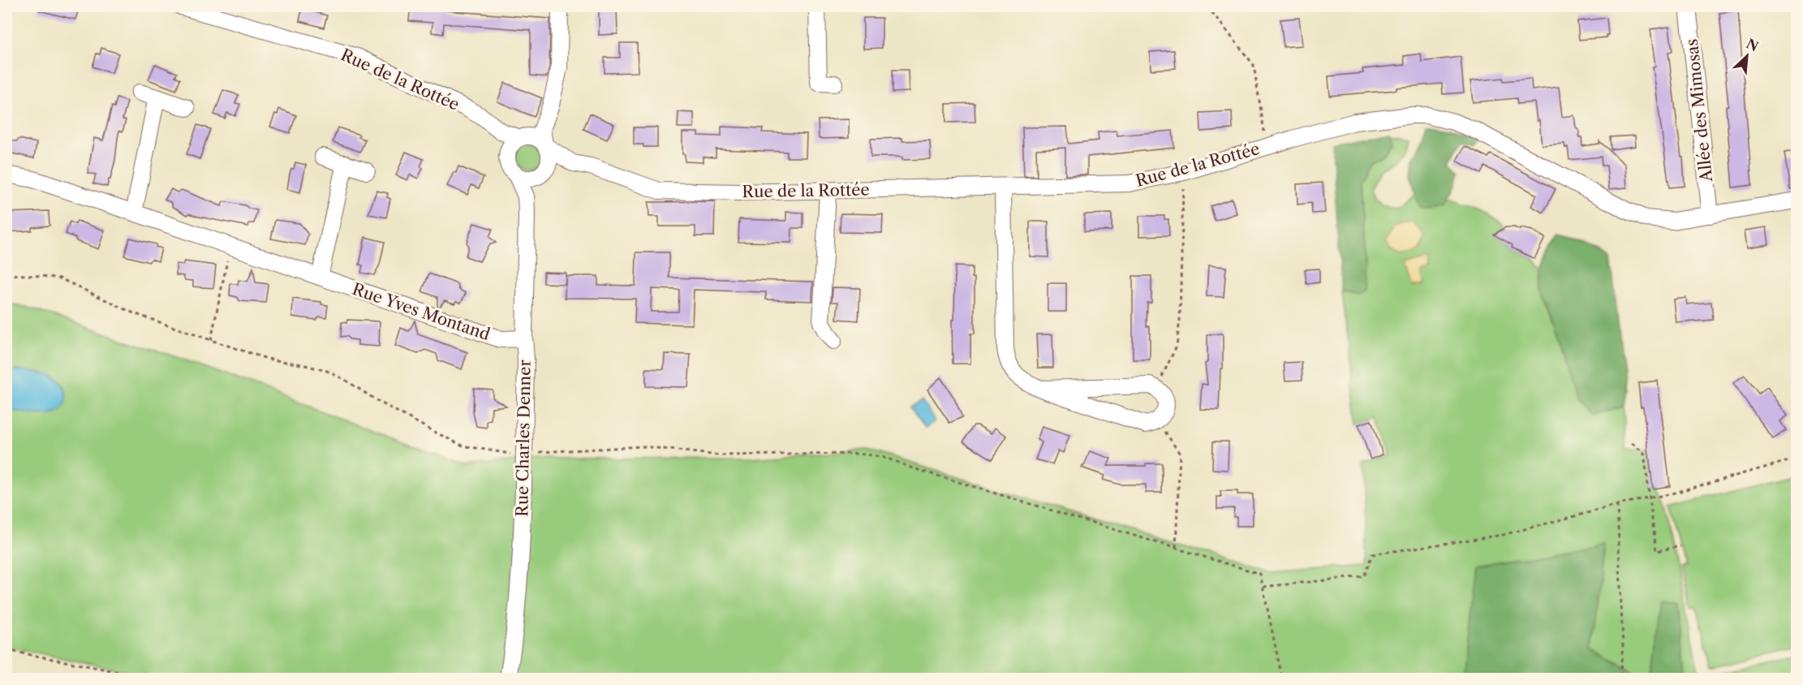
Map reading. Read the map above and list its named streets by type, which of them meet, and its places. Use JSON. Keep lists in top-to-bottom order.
{
  "streets": {
    "street": [
      "Rue de la Rottée",
      "Allée des Mimosas",
      "Rue Yves Montand",
      "Rue Charles Denner"
    ]
  },
  "crossings": [
    ["Rue de la Rottée", "Allée des Mimosas"],
    ["Rue de la Rottée", "Rue Charles Denner"],
    ["Rue Yves Montand", "Rue Charles Denner"]
  ],
  "north": "top right"
}
